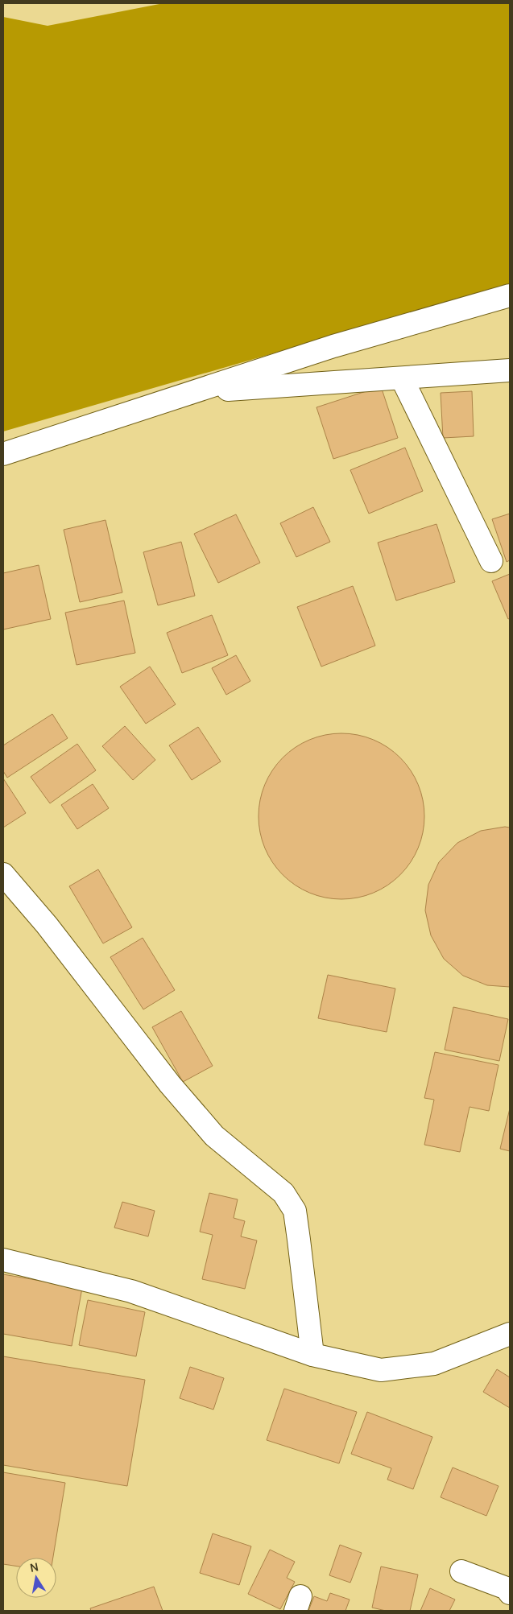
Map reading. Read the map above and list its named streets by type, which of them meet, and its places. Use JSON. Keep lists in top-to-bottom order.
{
  "north": "top"
}
